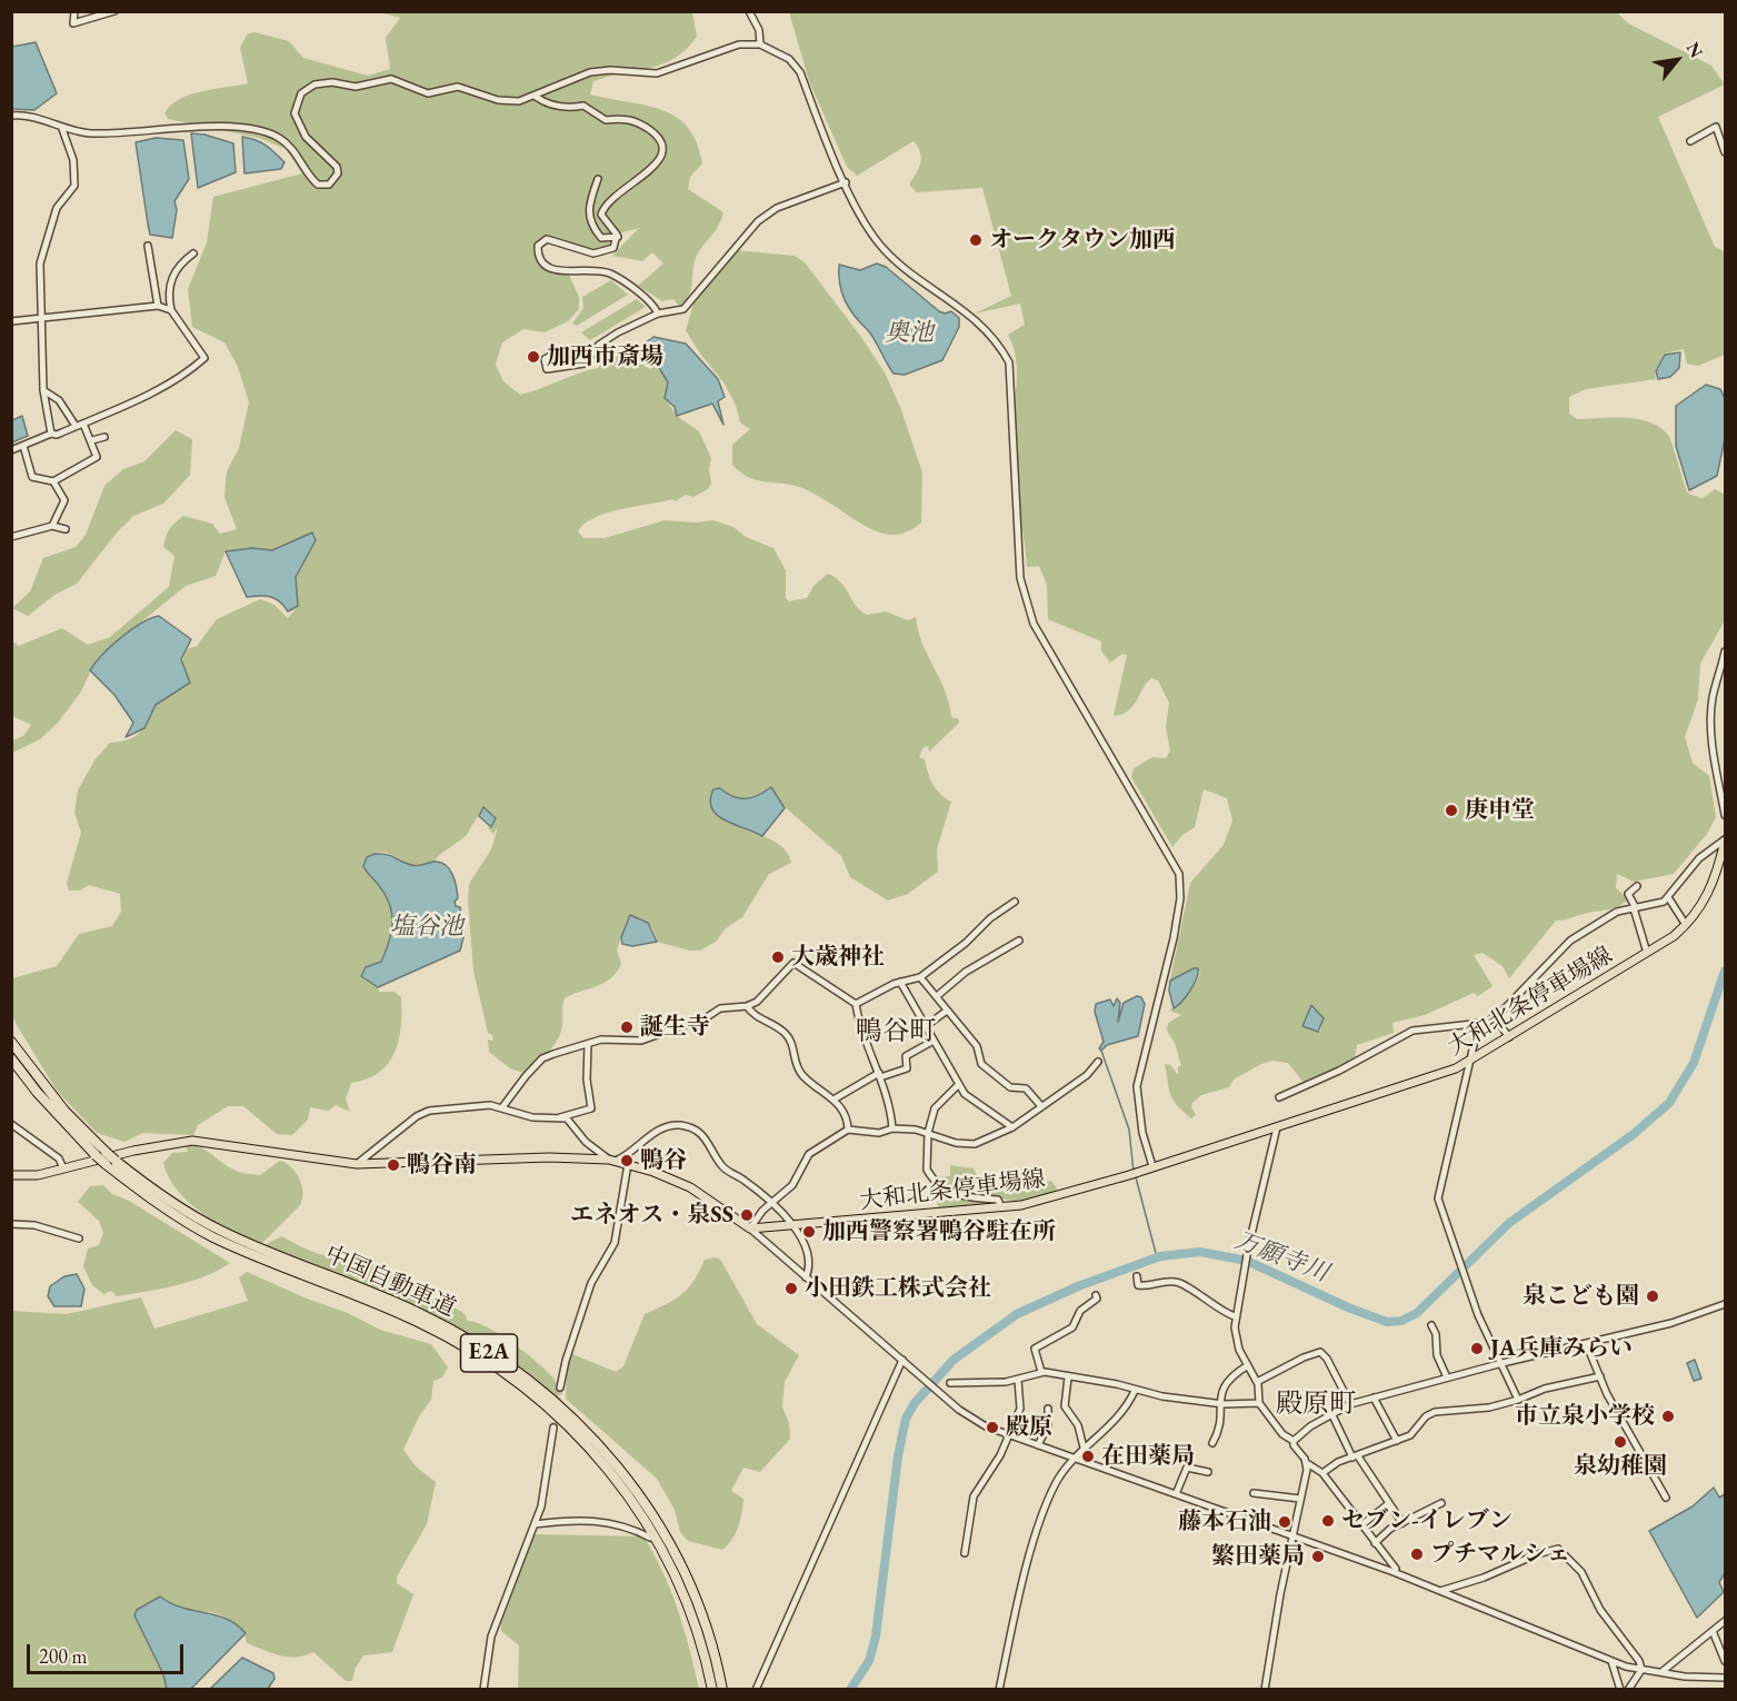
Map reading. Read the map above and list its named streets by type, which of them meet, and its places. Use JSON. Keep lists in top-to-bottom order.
{
  "streets": {
    "highway": ["中国自動車道", "E2A"],
    "main road": ["大和北条停車場線"]
  },
  "districts": ["鴨谷町", "殿原町"],
  "water": ["奥池", "塩谷池", "万願寺川"],
  "places": [
    "オークタウン加西",
    "加西市斎場",
    "庚申堂",
    "大歳神社",
    "誕生寺",
    "鴨谷",
    "鴨谷南",
    "エネオス・泉SS",
    "加西警察署鴨谷駐在所",
    "小田鉄工株式会社",
    "泉こども園",
    "JA兵庫みらい",
    "市立泉小学校",
    "殿原",
    "泉幼稚園",
    "在田薬局",
    "セブン-イレブン",
    "藤本石油",
    "プチマルシェ",
    "繁田薬局"
  ],
  "scale_bar": "200 m",
  "north": "top right"
}
